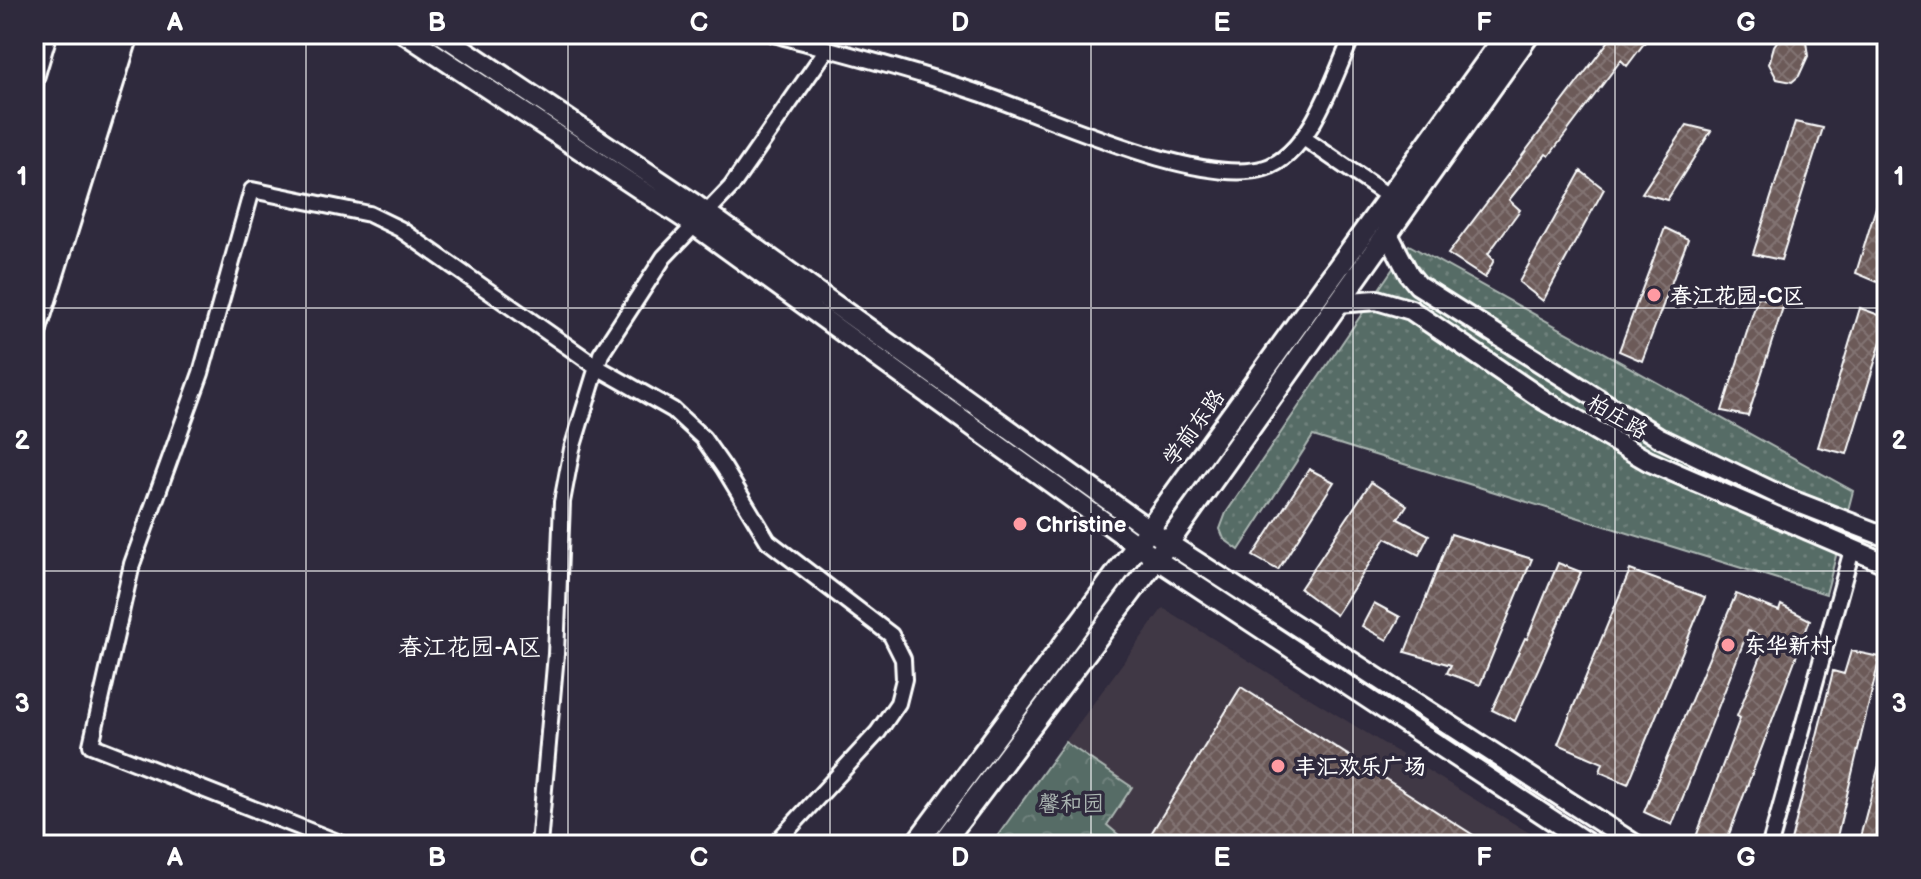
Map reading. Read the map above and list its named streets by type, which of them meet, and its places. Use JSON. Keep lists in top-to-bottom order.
{
  "streets": {
    "main road": ["学前东路"],
    "street": ["柏庄路"]
  },
  "crossings": [
    ["柏庄路", "学前东路"]
  ],
  "districts": ["春江花园-A区"],
  "parks": ["馨和园"],
  "places": [
    "春江花园-C区",
    "Christine",
    "东华新村",
    "丰汇欢乐广场"
  ],
  "grid": {
    "columns": [
      "A",
      "B",
      "C",
      "D",
      "E",
      "F",
      "G"
    ],
    "rows": ["1", "2", "3"]
  }
}
